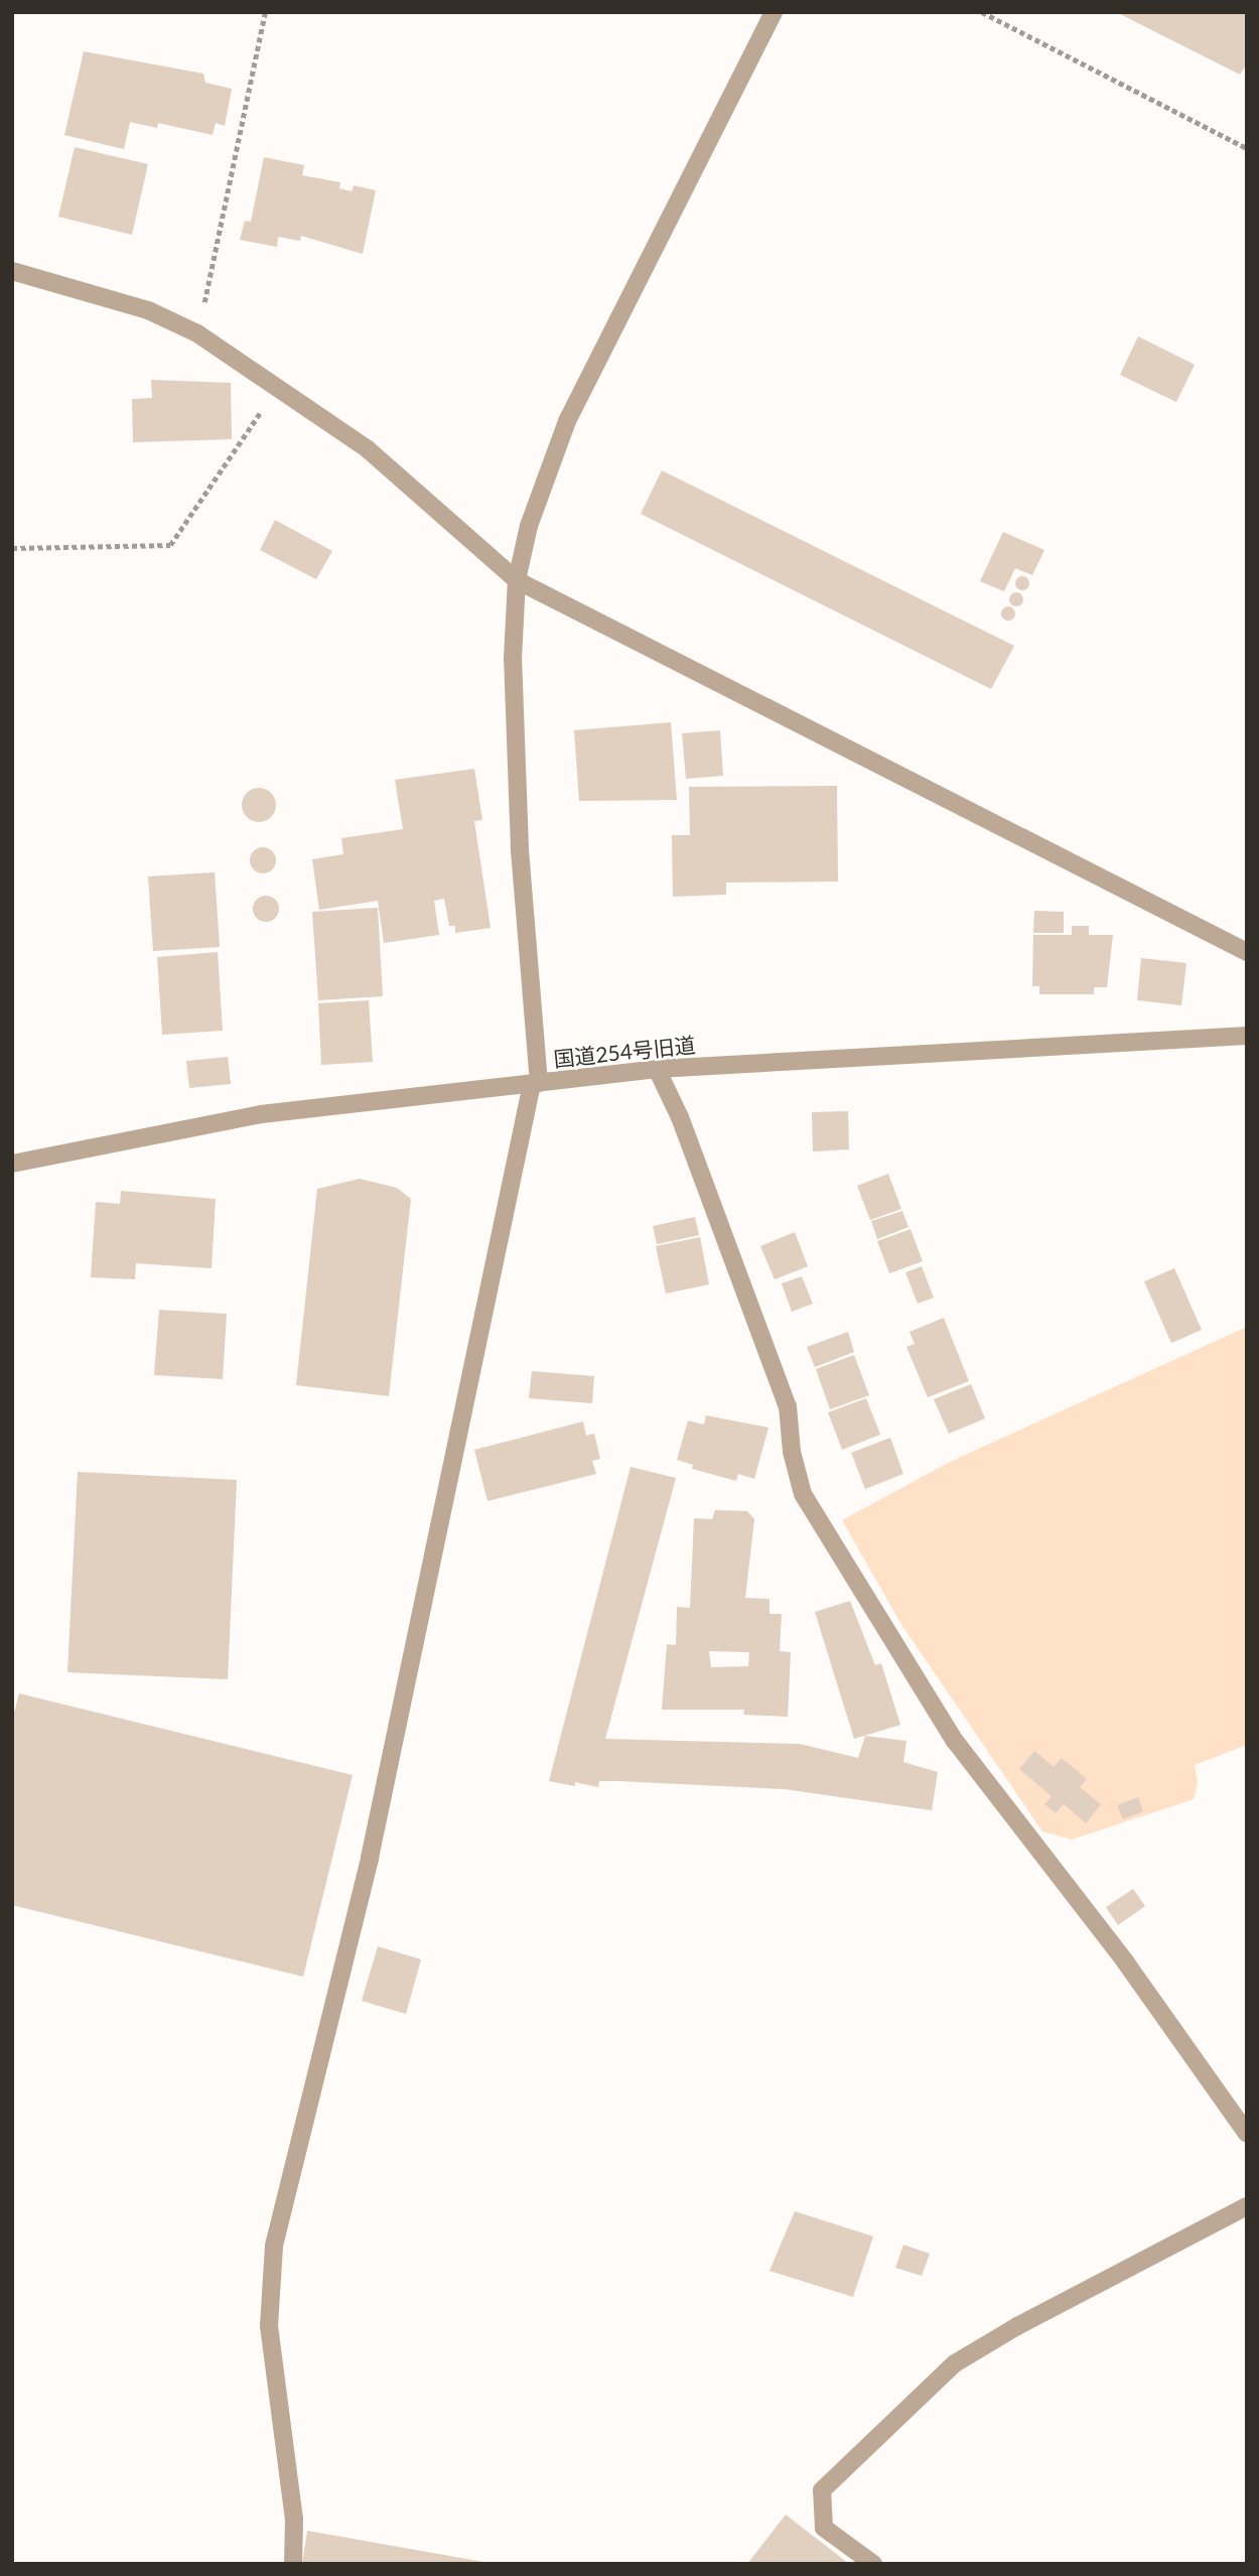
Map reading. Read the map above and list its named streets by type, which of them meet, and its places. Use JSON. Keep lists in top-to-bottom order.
{
  "streets": {
    "street": ["国道254号旧道"]
  }
}
